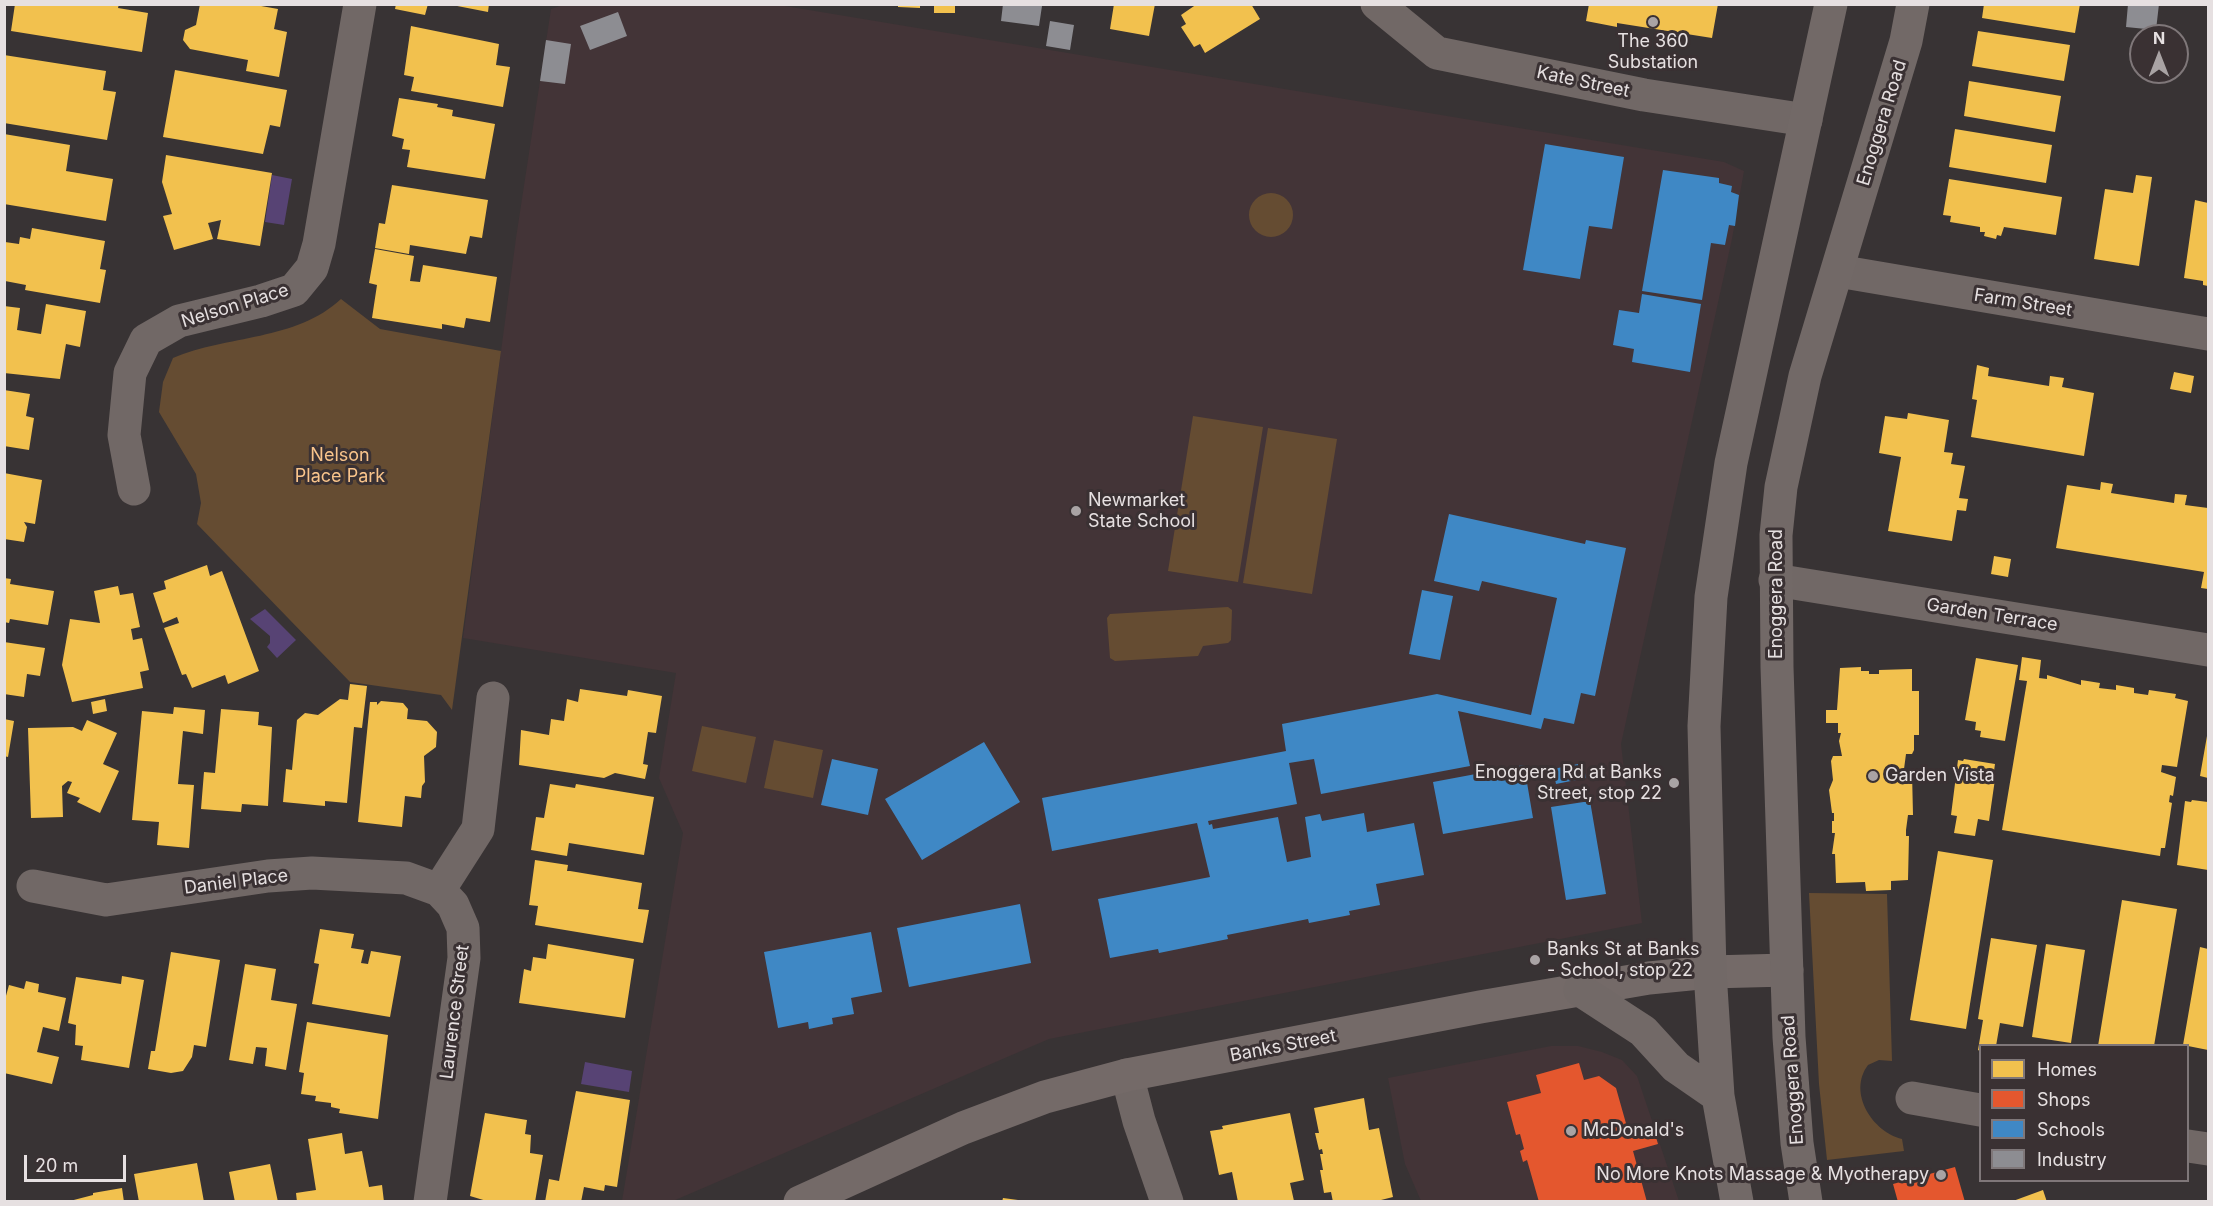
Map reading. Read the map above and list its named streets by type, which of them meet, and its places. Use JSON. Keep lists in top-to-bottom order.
{
  "streets": {
    "main road": ["Enoggera Road", "Banks Street"],
    "street": [
      "Kate Street",
      "Farm Street",
      "Nelson Place",
      "Garden Terrace",
      "Daniel Place",
      "Laurence Street"
    ]
  },
  "crossings": [
    ["Enoggera Road", "Farm Street"],
    ["Enoggera Road", "Garden Terrace"],
    ["Enoggera Road", "Banks Street"],
    ["Daniel Place", "Laurence Street"]
  ],
  "parks": ["Nelson Place Park"],
  "places": [
    "The 360 Substation",
    "Newmarket State School",
    "Garden Vista",
    "Enoggera Rd at Banks Street, stop 22",
    "Banks St at Banks - School, stop 22",
    "McDonald's",
    "No More Knots Massage & Myotherapy"
  ],
  "legend": [
    "Homes",
    "Shops",
    "Schools",
    "Industry"
  ],
  "scale_bar": "20 m",
  "north": "top"
}
